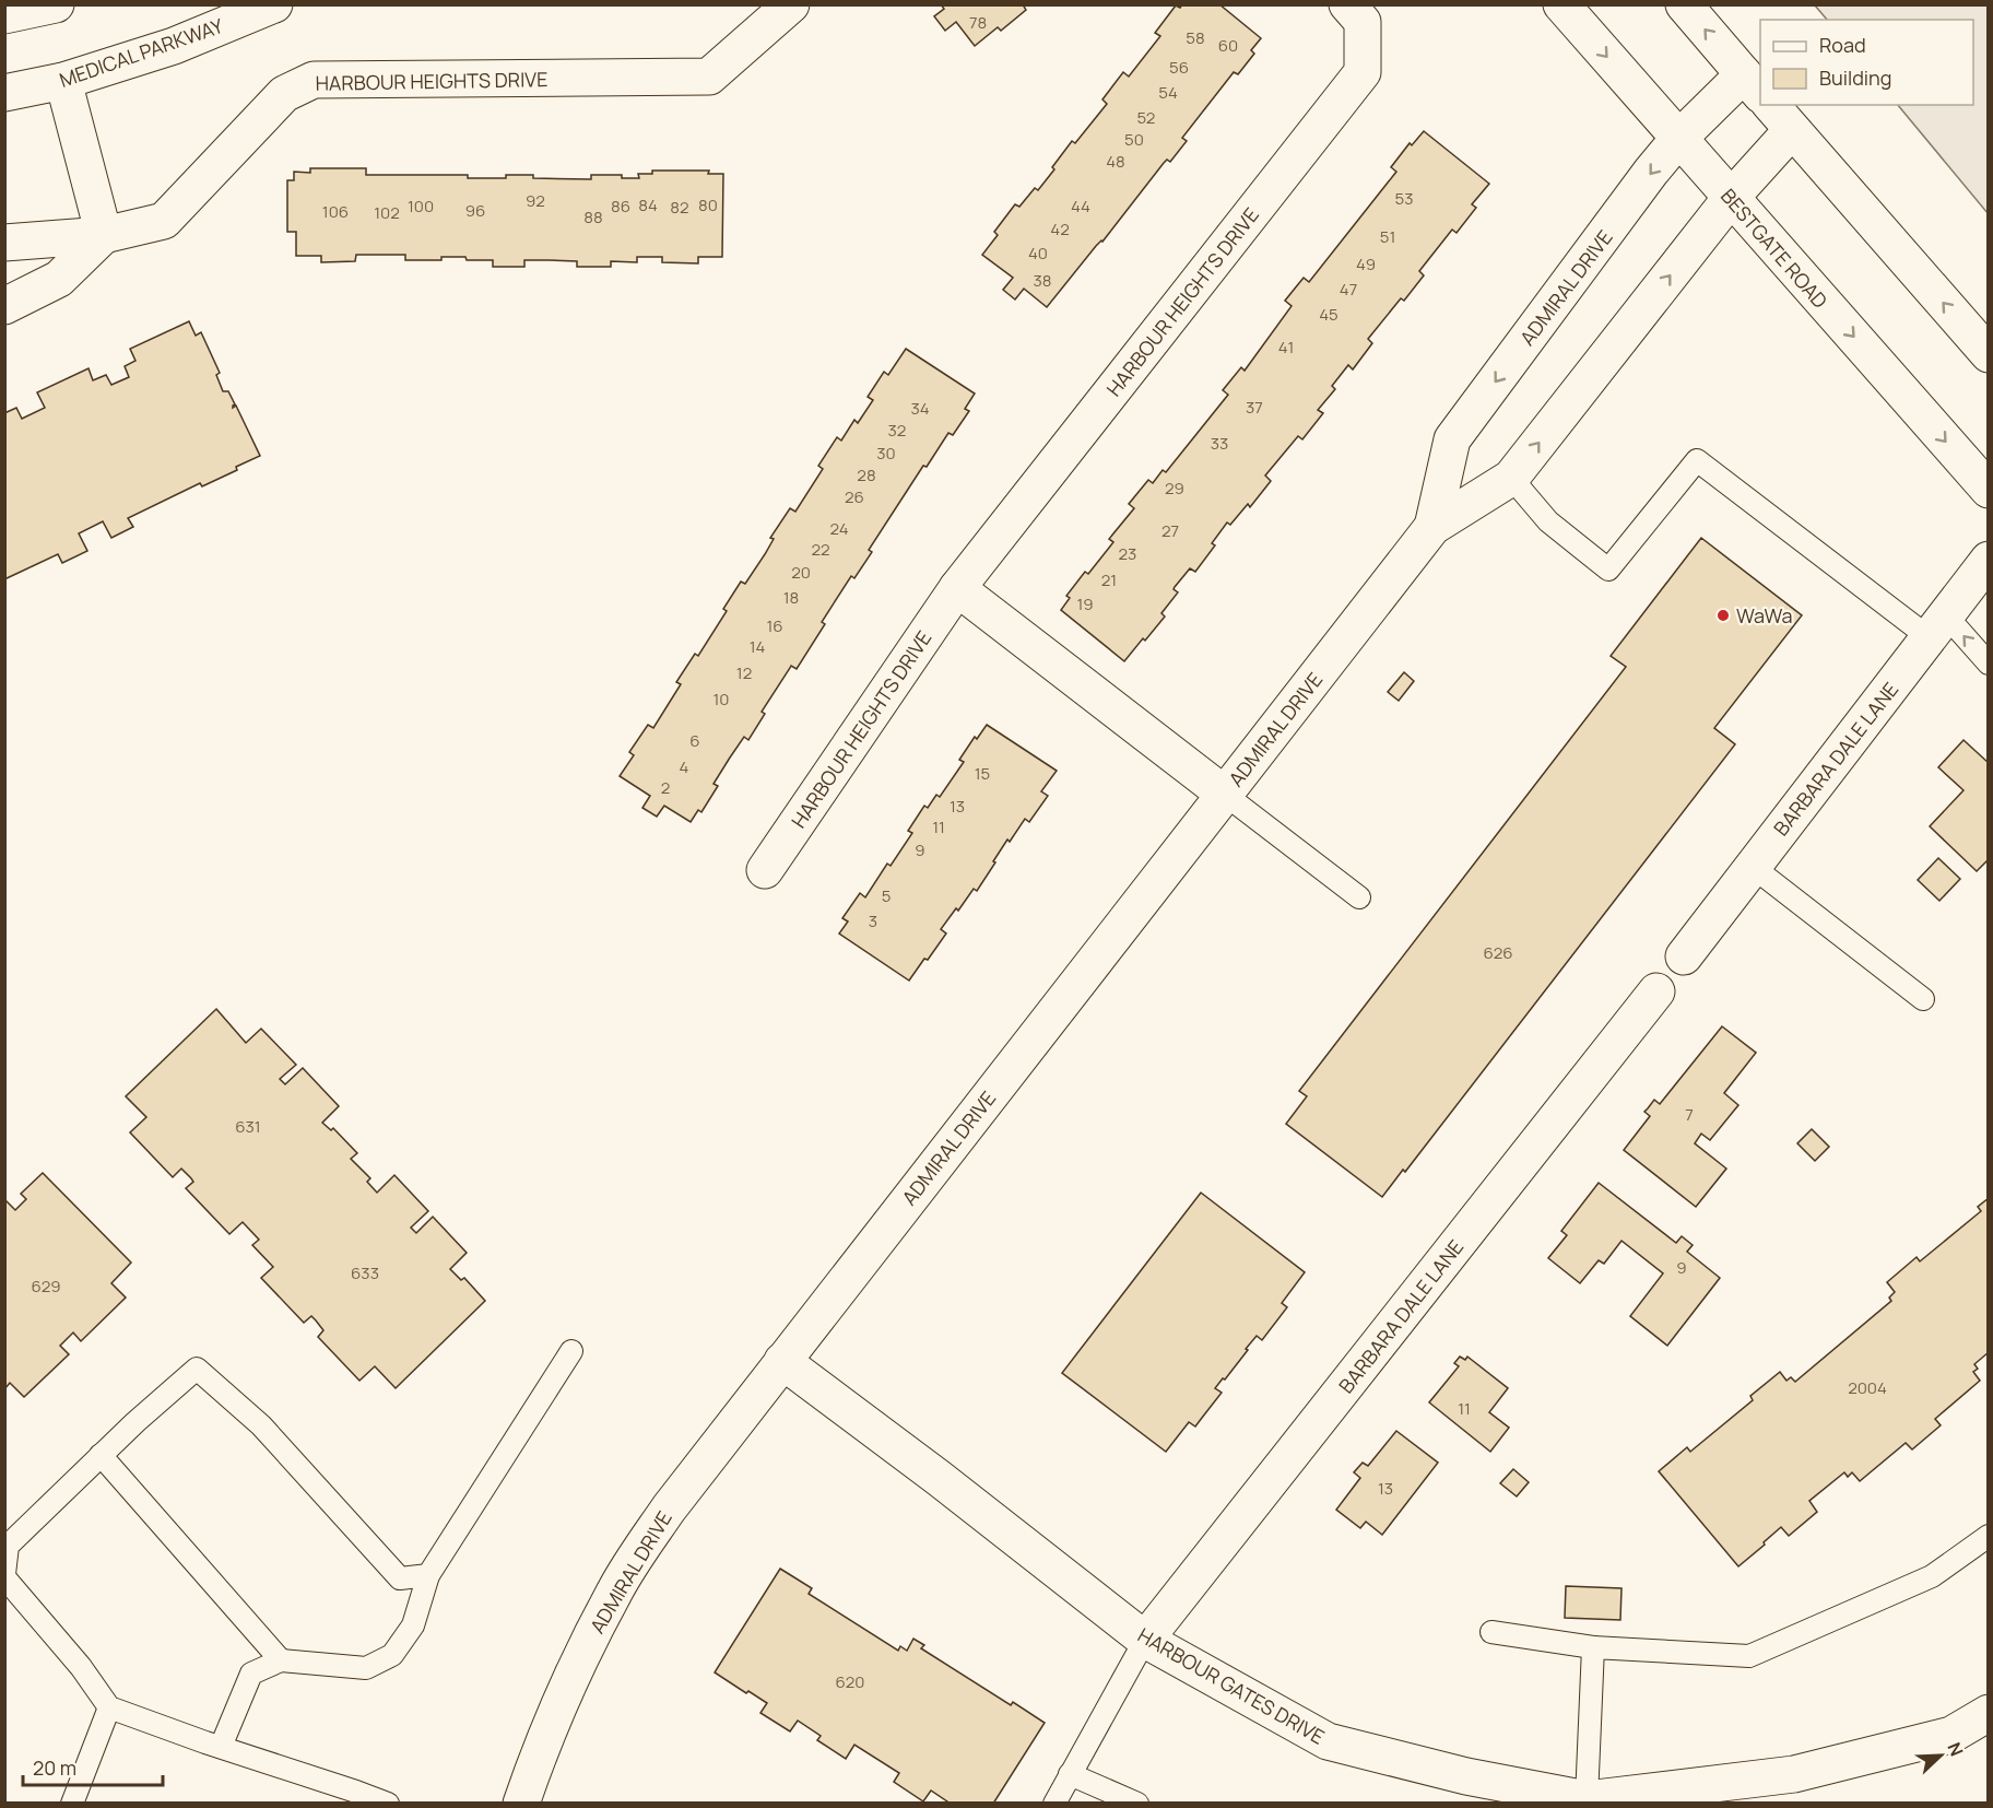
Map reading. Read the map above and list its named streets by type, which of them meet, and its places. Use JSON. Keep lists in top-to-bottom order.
{
  "streets": {
    "street": [
      "MEDICAL PARKWAY",
      "HARBOUR HEIGHTS DRIVE",
      "BESTGATE ROAD",
      "ADMIRAL DRIVE",
      "BARBARA DALE LANE",
      "HARBOUR GATES DRIVE"
    ]
  },
  "crossings": [
    ["BESTGATE ROAD", "ADMIRAL DRIVE"],
    ["ADMIRAL DRIVE", "HARBOUR GATES DRIVE"],
    ["BARBARA DALE LANE", "HARBOUR GATES DRIVE"]
  ],
  "places": ["WaWa"],
  "house_numbers": [
    "78",
    "58",
    "60",
    "56",
    "54",
    "52",
    "50",
    "48",
    "53",
    "92",
    "84",
    "80",
    "100",
    "86",
    "44",
    "82",
    "96",
    "106",
    "102",
    "88",
    "42",
    "51",
    "40",
    "49",
    "38",
    "47",
    "45",
    "41",
    "37",
    "34",
    "32",
    "33",
    "30",
    "28",
    "29",
    "26",
    "24",
    "27",
    "22",
    "23",
    "20",
    "21",
    "18",
    "19",
    "16",
    "14",
    "12",
    "10",
    "6",
    "4",
    "15",
    "2",
    "13",
    "11",
    "9",
    "5",
    "3",
    "626",
    "7",
    "631",
    "9",
    "633",
    "629",
    "2004",
    "11",
    "13",
    "620"
  ],
  "legend": ["Road", "Building"],
  "scale_bar": "20 m",
  "north": "top right"
}
